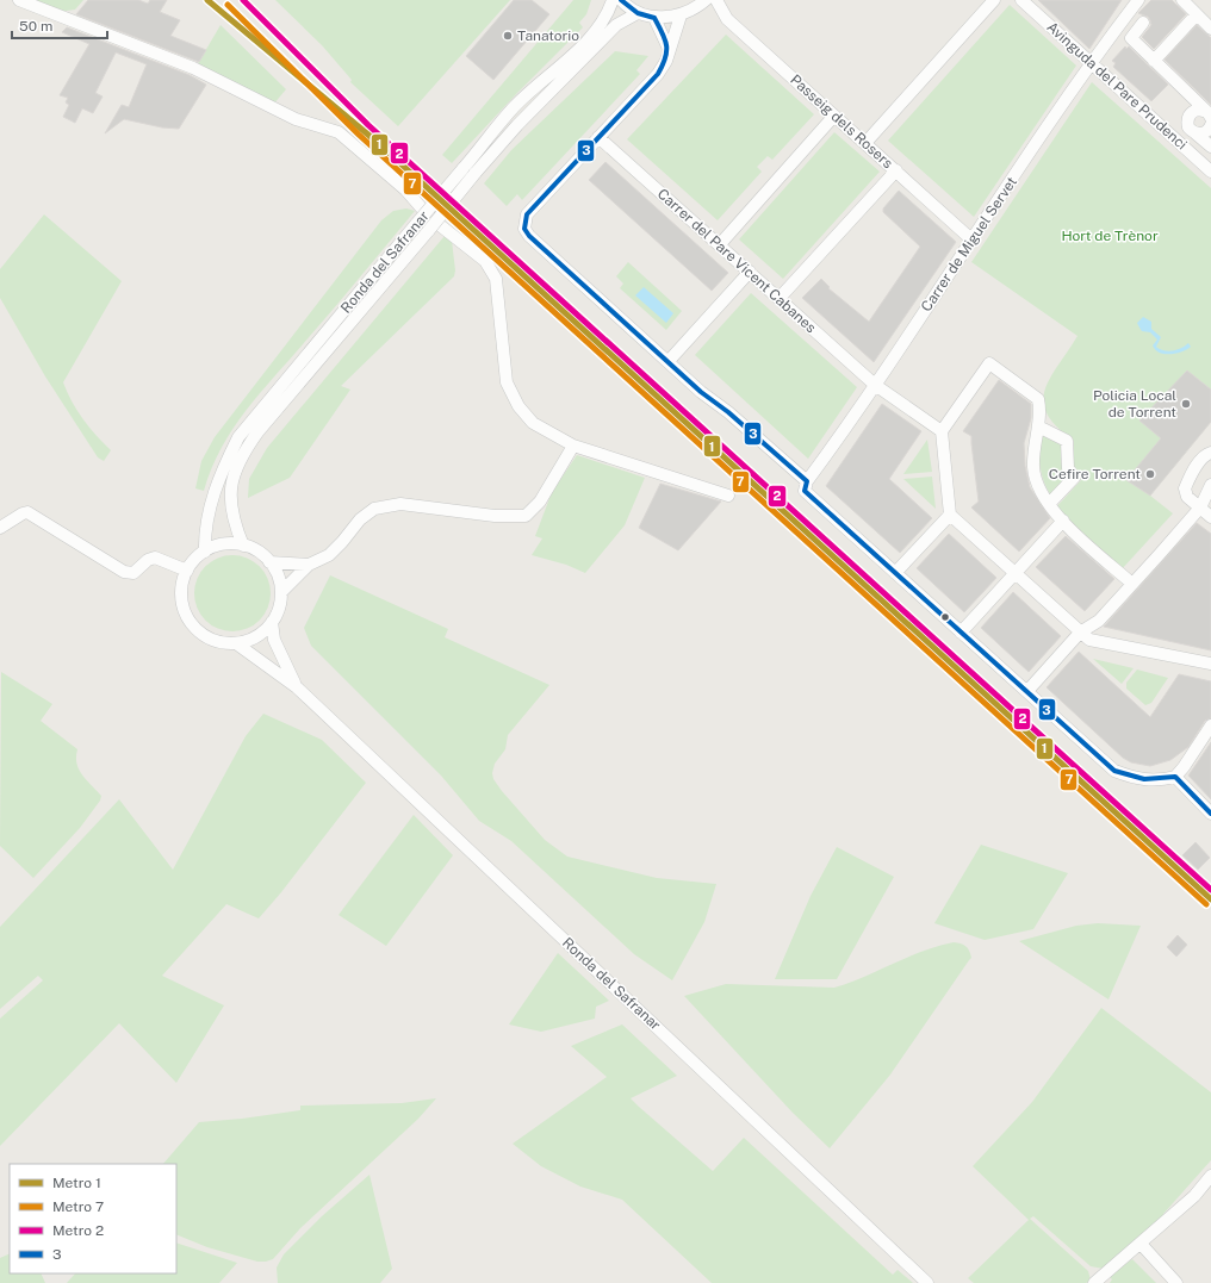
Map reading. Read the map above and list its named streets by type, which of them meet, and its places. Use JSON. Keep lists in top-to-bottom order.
{
  "streets": {
    "street": [
      "Avinguda del Pare Prudenci",
      "Passeig dels Rosers",
      "Carrer de Miguel Servet",
      "Carrer del Pare Vicent Cabanes",
      "Ronda del Safranar"
    ]
  },
  "crossings": [
    ["Avinguda del Pare Prudenci", "Carrer de Miguel Servet"],
    ["Passeig dels Rosers", "Carrer de Miguel Servet"],
    ["Carrer de Miguel Servet", "Carrer del Pare Vicent Cabanes"]
  ],
  "parks": ["Hort de Trènor"],
  "places": ["Tanatorio", "Policia Local de Torrent", "Cefire Torrent"],
  "lines": [
    "metro line 1",
    "metro line 2",
    "transit line 3",
    "metro line 7"
  ],
  "legend": [
    "Metro 1",
    "Metro 7",
    "Metro 2",
    "3"
  ],
  "scale_bar": "50 m"
}
